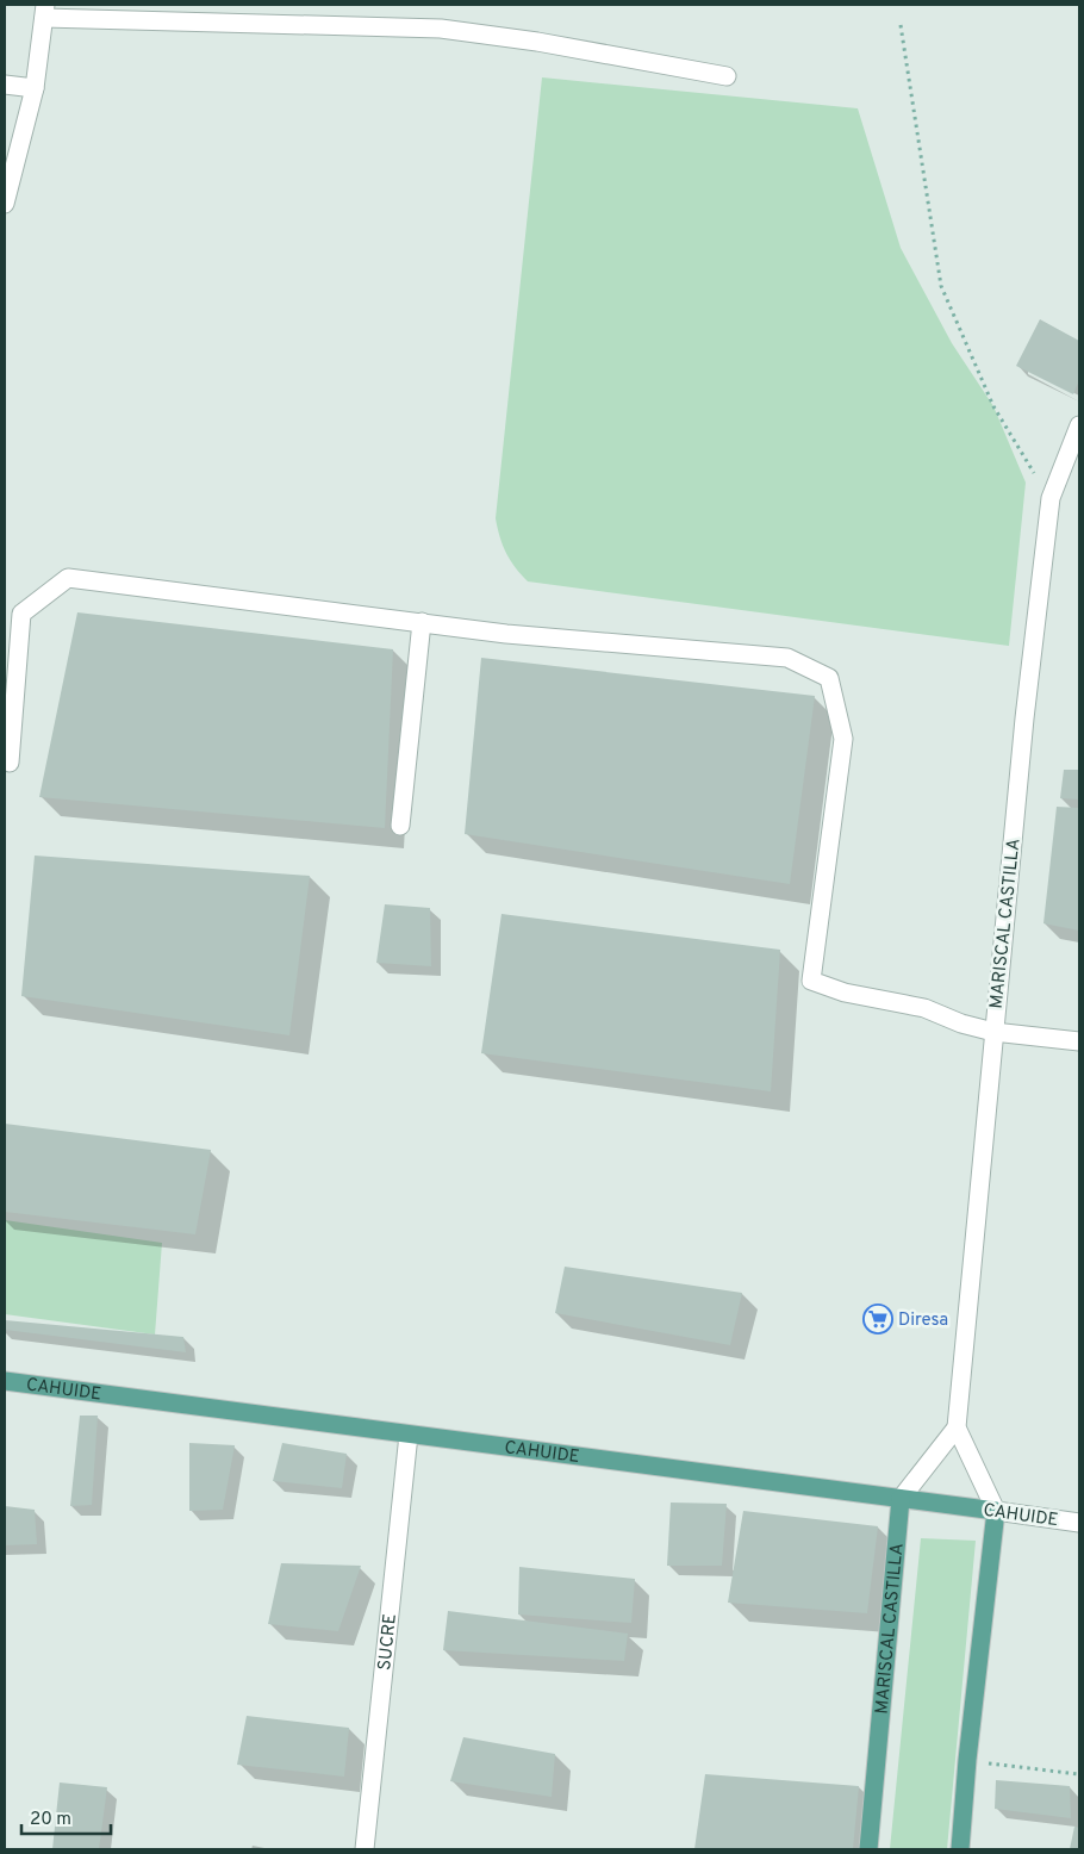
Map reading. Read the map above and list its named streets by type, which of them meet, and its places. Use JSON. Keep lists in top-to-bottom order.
{
  "streets": {
    "main road": ["MARISCAL CASTILLA", "CAHUIDE"],
    "street": ["SUCRE"]
  },
  "crossings": [
    ["MARISCAL CASTILLA", "CAHUIDE"],
    ["CAHUIDE", "SUCRE"]
  ],
  "places": {
    "supermarket": ["Diresa"]
  },
  "scale_bar": "20 m"
}
